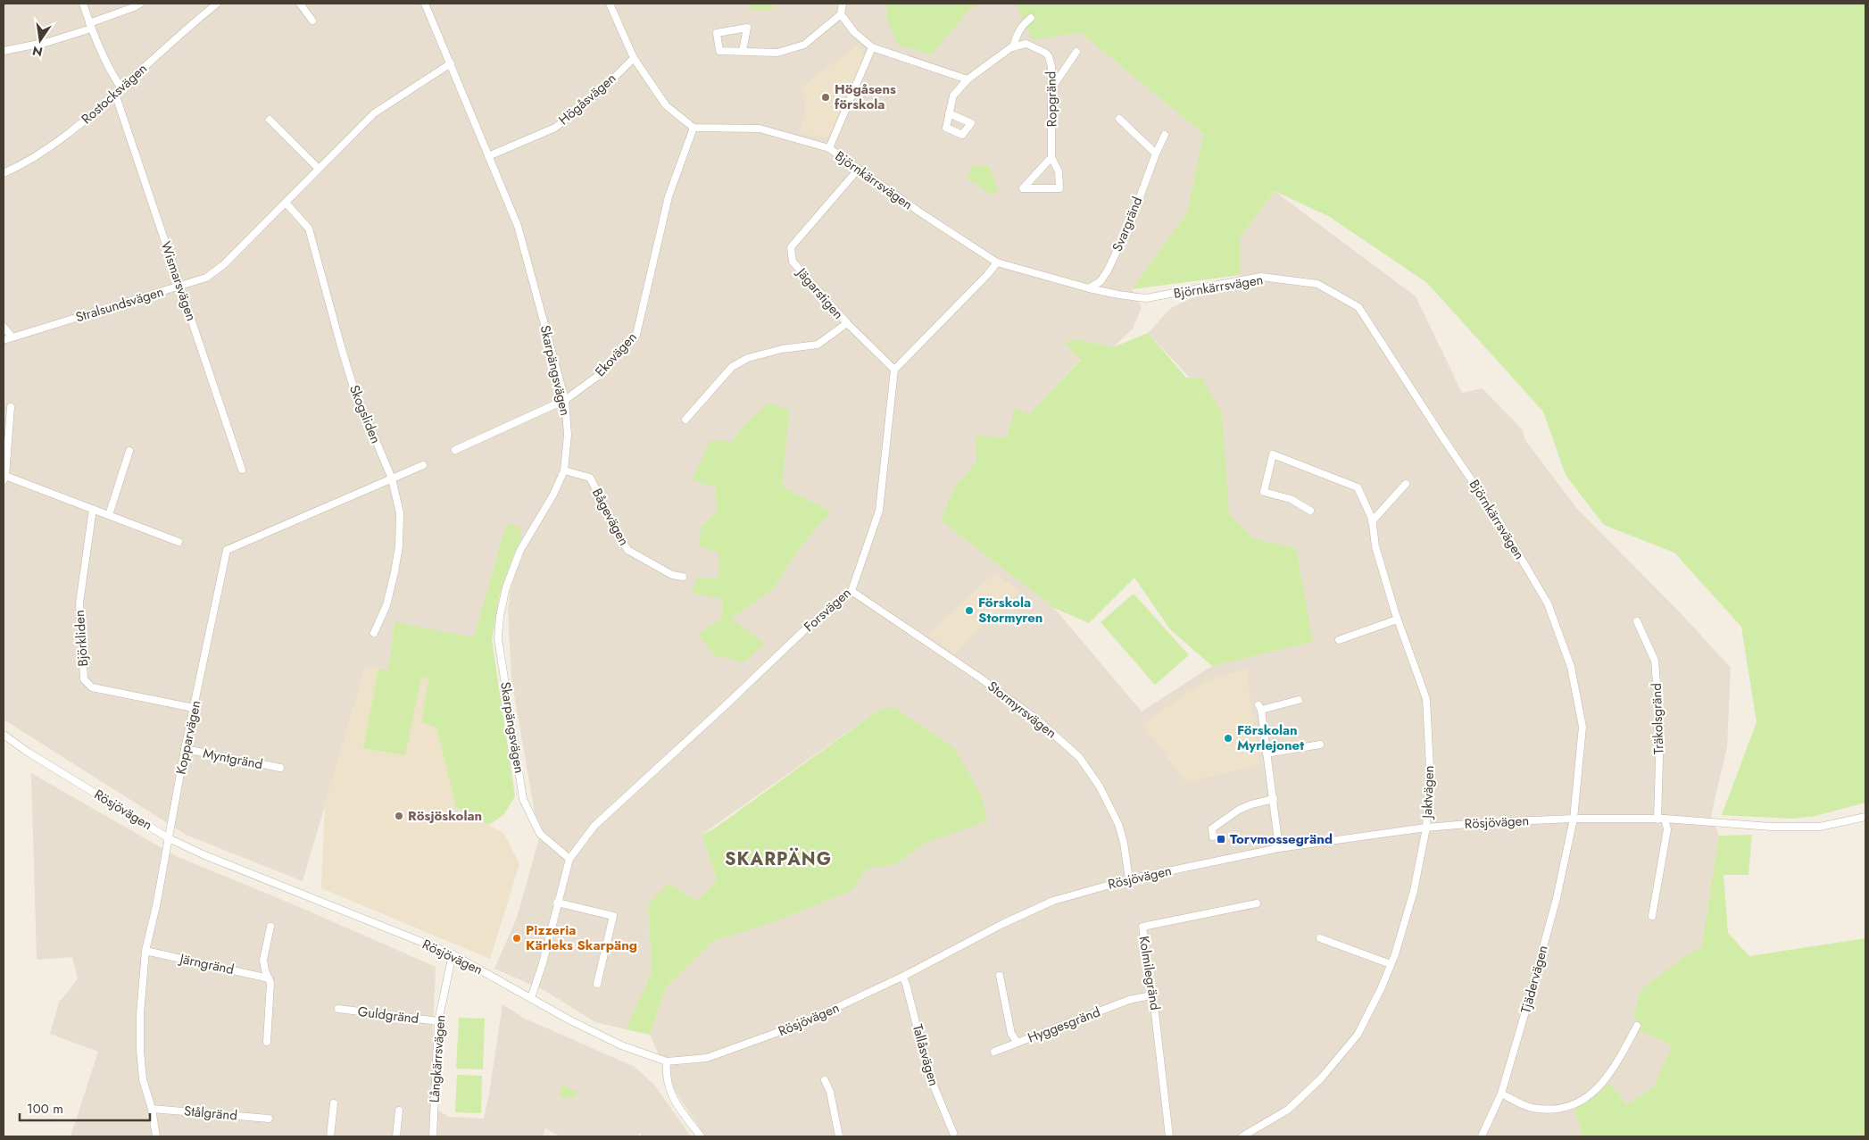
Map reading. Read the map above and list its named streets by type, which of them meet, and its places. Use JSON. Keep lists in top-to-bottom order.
{
  "streets": {
    "street": [
      "Rostocksvägen",
      "Högåsvägen",
      "Ropgränd",
      "Björnkärrsvägen",
      "Svargränd",
      "Wismarsvägen",
      "Jägarstigen",
      "Stralsundsvägen",
      "Ekovägen",
      "Skarpängsvägen",
      "Skogsliden",
      "Bågevägen",
      "Forsvägen",
      "Björkliden",
      "Stormyrsvägen",
      "Träkolsgränd",
      "Kopparvägen",
      "Myntgränd",
      "Jaktvägen",
      "Rösjövägen",
      "Järngränd",
      "Kolmilegränd",
      "Tjädervägen",
      "Guldgränd",
      "Hyggesgränd",
      "Tallåsvägen",
      "Långkärrsvägen",
      "Stålgränd"
    ]
  },
  "crossings": [
    ["Rostocksvägen", "Wismarsvägen"],
    ["Högåsvägen", "Skarpängsvägen"],
    ["Björnkärrsvägen", "Svargränd"],
    ["Björnkärrsvägen", "Jägarstigen"],
    ["Björnkärrsvägen", "Ekovägen"],
    ["Björnkärrsvägen", "Rösjövägen"],
    ["Björnkärrsvägen", "Tjädervägen"],
    ["Wismarsvägen", "Stralsundsvägen"],
    ["Jägarstigen", "Forsvägen"],
    ["Stralsundsvägen", "Skarpängsvägen"],
    ["Stralsundsvägen", "Skogsliden"],
    ["Ekovägen", "Skarpängsvägen"],
    ["Skarpängsvägen", "Bågevägen"],
    ["Skarpängsvägen", "Forsvägen"],
    ["Skogsliden", "Kopparvägen"],
    ["Forsvägen", "Stormyrsvägen"],
    ["Forsvägen", "Rösjövägen"],
    ["Björkliden", "Kopparvägen"],
    ["Stormyrsvägen", "Rösjövägen"],
    ["Träkolsgränd", "Rösjövägen"],
    ["Kopparvägen", "Myntgränd"],
    ["Kopparvägen", "Rösjövägen"],
    ["Kopparvägen", "Järngränd"],
    ["Kopparvägen", "Stålgränd"],
    ["Jaktvägen", "Rösjövägen"],
    ["Rösjövägen", "Tjädervägen"],
    ["Rösjövägen", "Tallåsvägen"],
    ["Rösjövägen", "Långkärrsvägen"],
    ["Kolmilegränd", "Hyggesgränd"],
    ["Guldgränd", "Långkärrsvägen"]
  ],
  "districts": ["SKARPÄNG"],
  "places": {
    "other": [
      "Högåsens förskola",
      "Förskola Stormyren",
      "Förskolan Myrlejonet",
      "Rösjöskolan",
      "Pizzeria Kärleks Skarpäng"
    ],
    "transit": ["Torvmossegränd"]
  },
  "scale_bar": "100 m",
  "north": "bottom"
}
